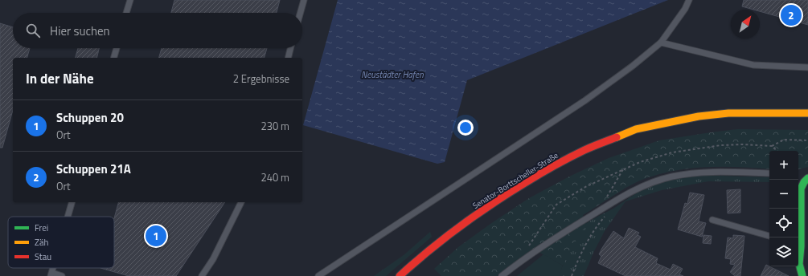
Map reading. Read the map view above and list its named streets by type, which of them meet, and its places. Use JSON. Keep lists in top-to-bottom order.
{
  "streets": {
    "street": ["Senator-Borttscheller-Straße"]
  },
  "water": ["Neustädter Hafen"],
  "legend": ["Frei", "Zäh", "Stau"],
  "north": "top right",
  "page": {
    "pins": ["2", "1"],
    "search": "Hier suchen",
    "heading": ["In der Nähe", "2 Ergebnisse"],
    "list": [
      {
        "mark": "1",
        "name": "Schuppen 20",
        "note": "Ort",
        "value": "230 m"
      },
      {
        "mark": "2",
        "name": "Schuppen 21A",
        "note": "Ort",
        "value": "240 m"
      }
    ],
    "map_buttons": ["+", "−"]
  }
}
